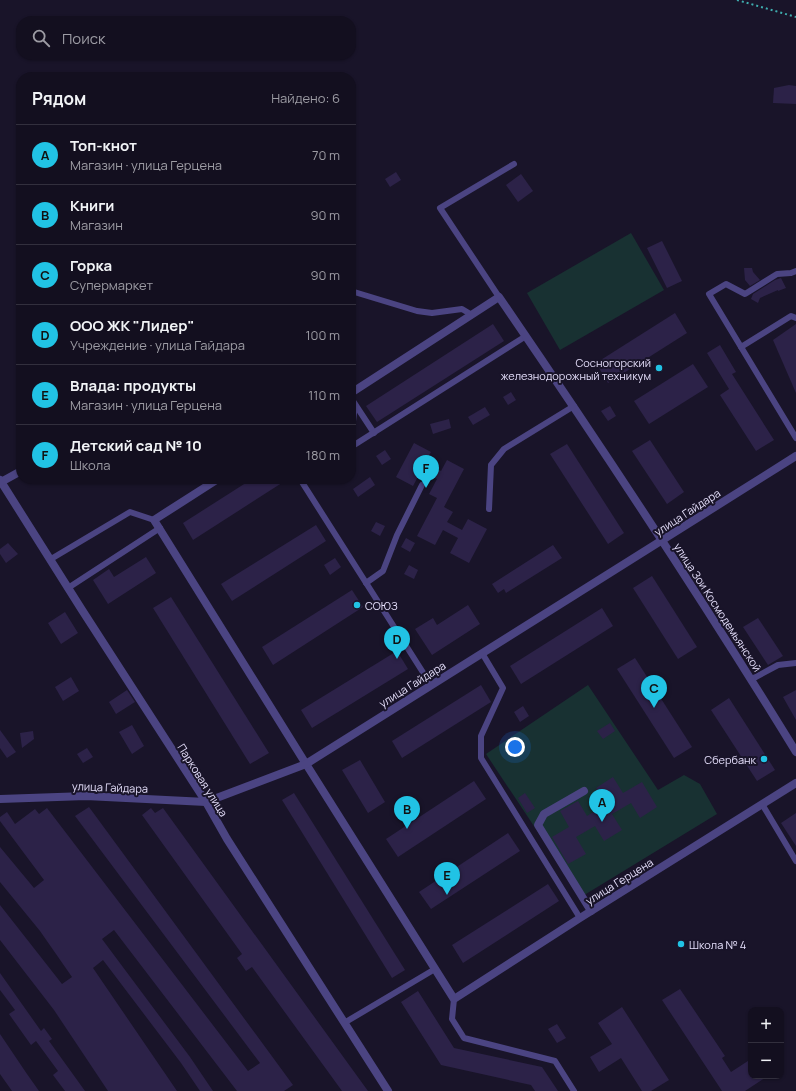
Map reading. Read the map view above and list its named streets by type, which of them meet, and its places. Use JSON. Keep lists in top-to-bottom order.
{
  "streets": {
    "street": [
      "улица Гайдара",
      "улица Зои Космодемьянской",
      "Парковая улица",
      "улица Герцена"
    ]
  },
  "crossings": [
    ["улица Гайдара", "улица Зои Космодемьянской"],
    ["улица Гайдара", "Парковая улица"]
  ],
  "places": [
    "Сосногорский железнодорожный техникум",
    "СОЮЗ",
    "Сбербанк",
    "Школа № 4"
  ],
  "page": {
    "search": "Поиск",
    "heading": ["Рядом", "Найдено: 6"],
    "list": [
      {
        "mark": "A",
        "name": "Топ-кнот",
        "note": "Магазин · улица Герцена",
        "value": "70 m"
      },
      {
        "mark": "B",
        "name": "Книги",
        "note": "Магазин",
        "value": "90 m"
      },
      {
        "mark": "C",
        "name": "Горка",
        "note": "Супермаркет",
        "value": "90 m"
      },
      {
        "mark": "D",
        "name": "ООО ЖК \"Лидер\"",
        "note": "Учреждение · улица Гайдара",
        "value": "100 m"
      },
      {
        "mark": "E",
        "name": "Влада: продукты",
        "note": "Магазин · улица Герцена",
        "value": "110 m"
      },
      {
        "mark": "F",
        "name": "Детский сад № 10",
        "note": "Школа",
        "value": "180 m"
      }
    ],
    "pins": [
      "F",
      "D",
      "C",
      "A",
      "B",
      "E"
    ],
    "map_buttons": ["+", "−"]
  }
}
